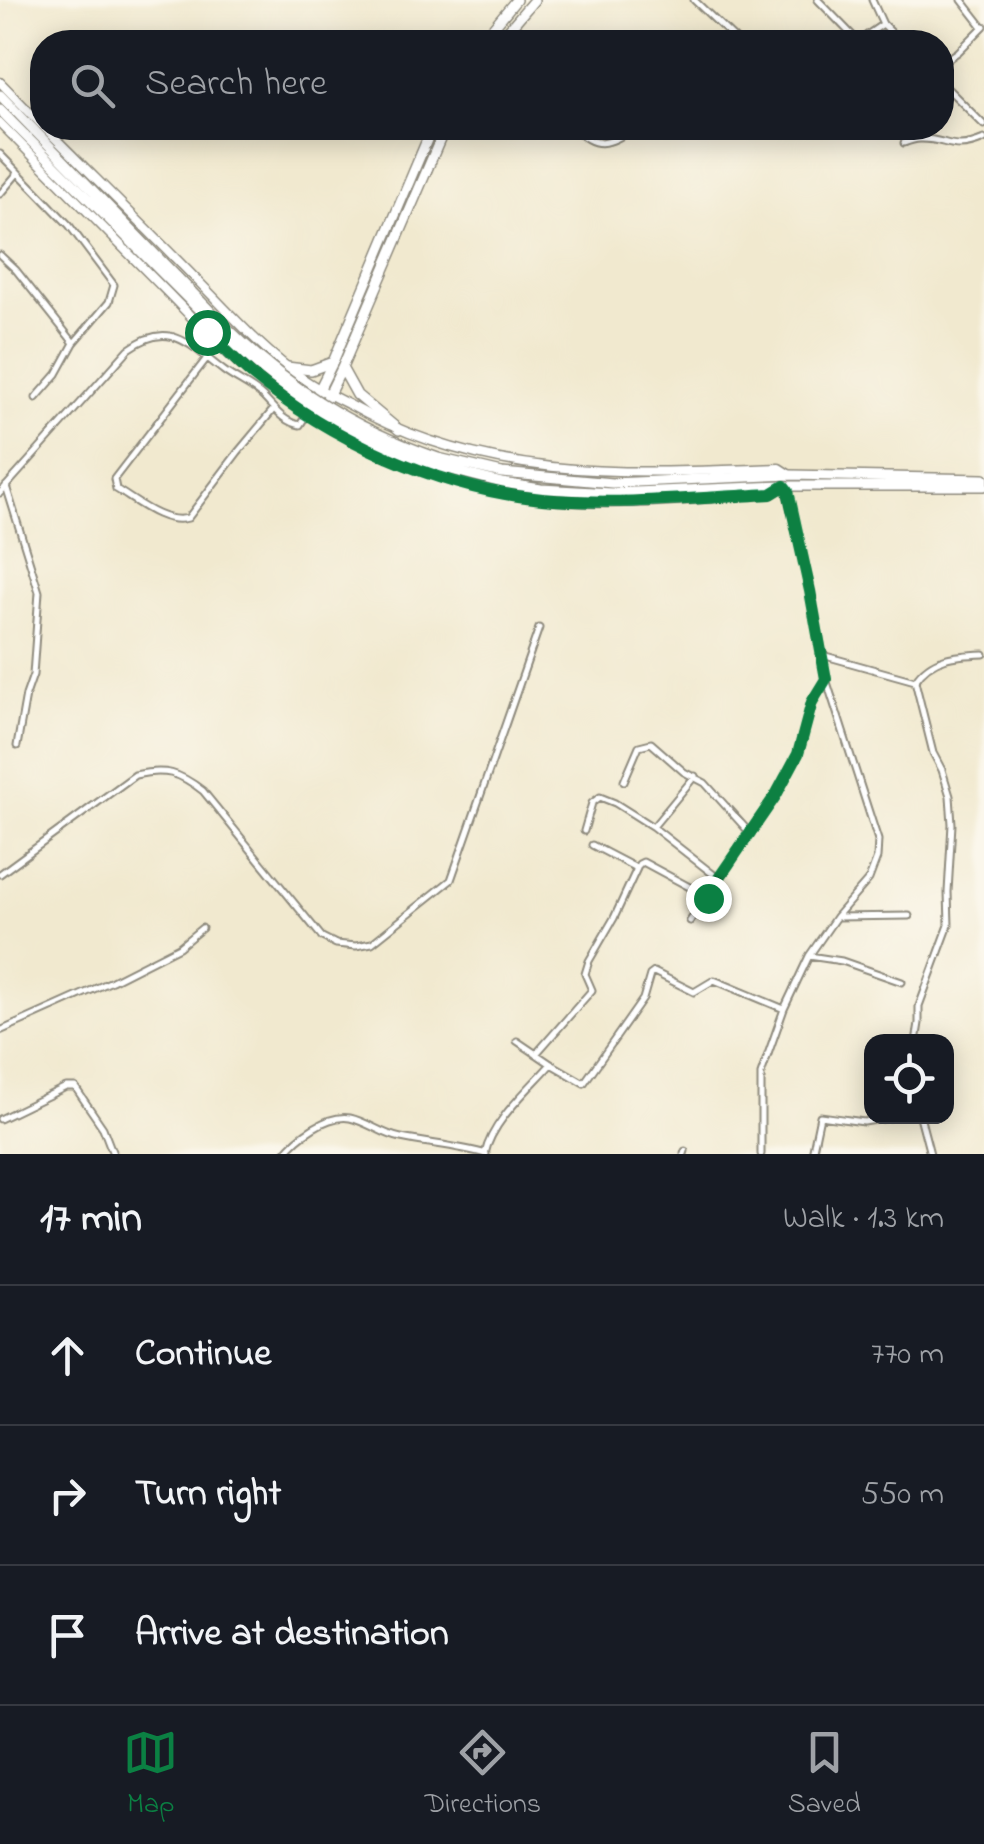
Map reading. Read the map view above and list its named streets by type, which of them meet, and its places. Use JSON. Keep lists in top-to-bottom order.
{
  "page": {
    "search": "Search here",
    "heading": ["17 min", "Walk · 1.3 km"],
    "list": [
      ["Continue", "770 m"],
      ["Turn right", "550 m"],
      "Arrive at destination"
    ],
    "nav": ["Map", "Directions", "Saved"]
  }
}
